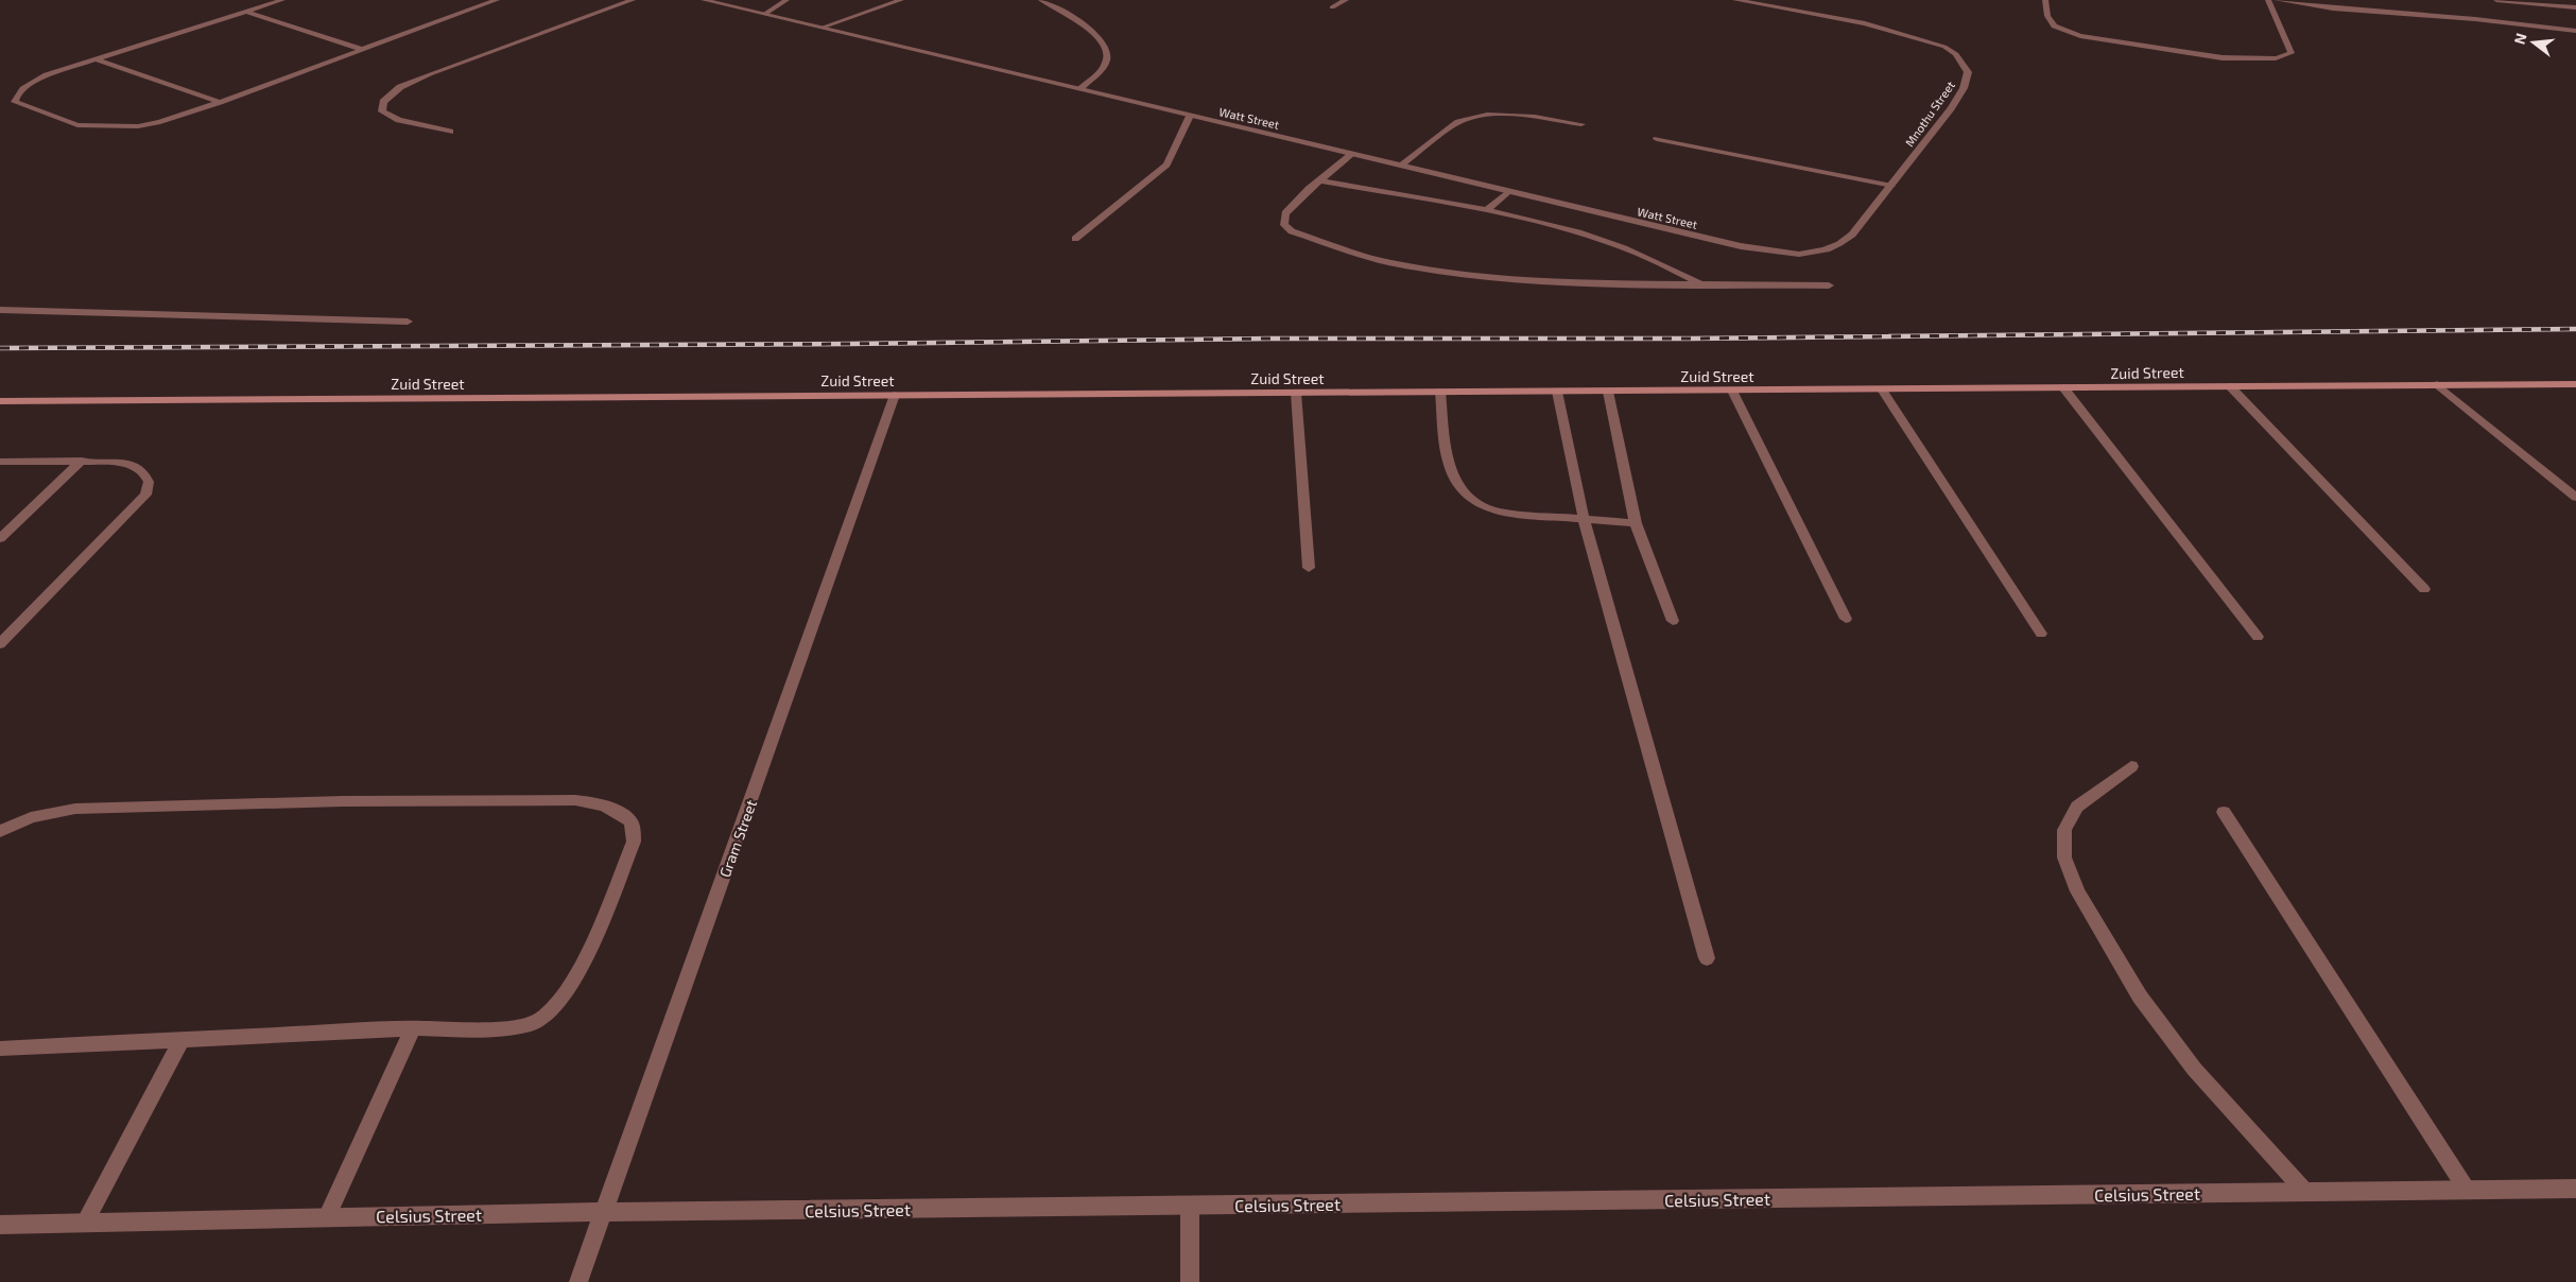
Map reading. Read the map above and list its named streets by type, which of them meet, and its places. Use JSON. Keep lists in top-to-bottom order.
{
  "streets": {
    "street": [
      "Mnothu Street",
      "Watt Street",
      "Zuid Street",
      "Gram Street",
      "Celsius Street"
    ]
  },
  "crossings": [
    ["Mnothu Street", "Watt Street"],
    ["Zuid Street", "Gram Street"],
    ["Gram Street", "Celsius Street"]
  ],
  "north": "left"
}
